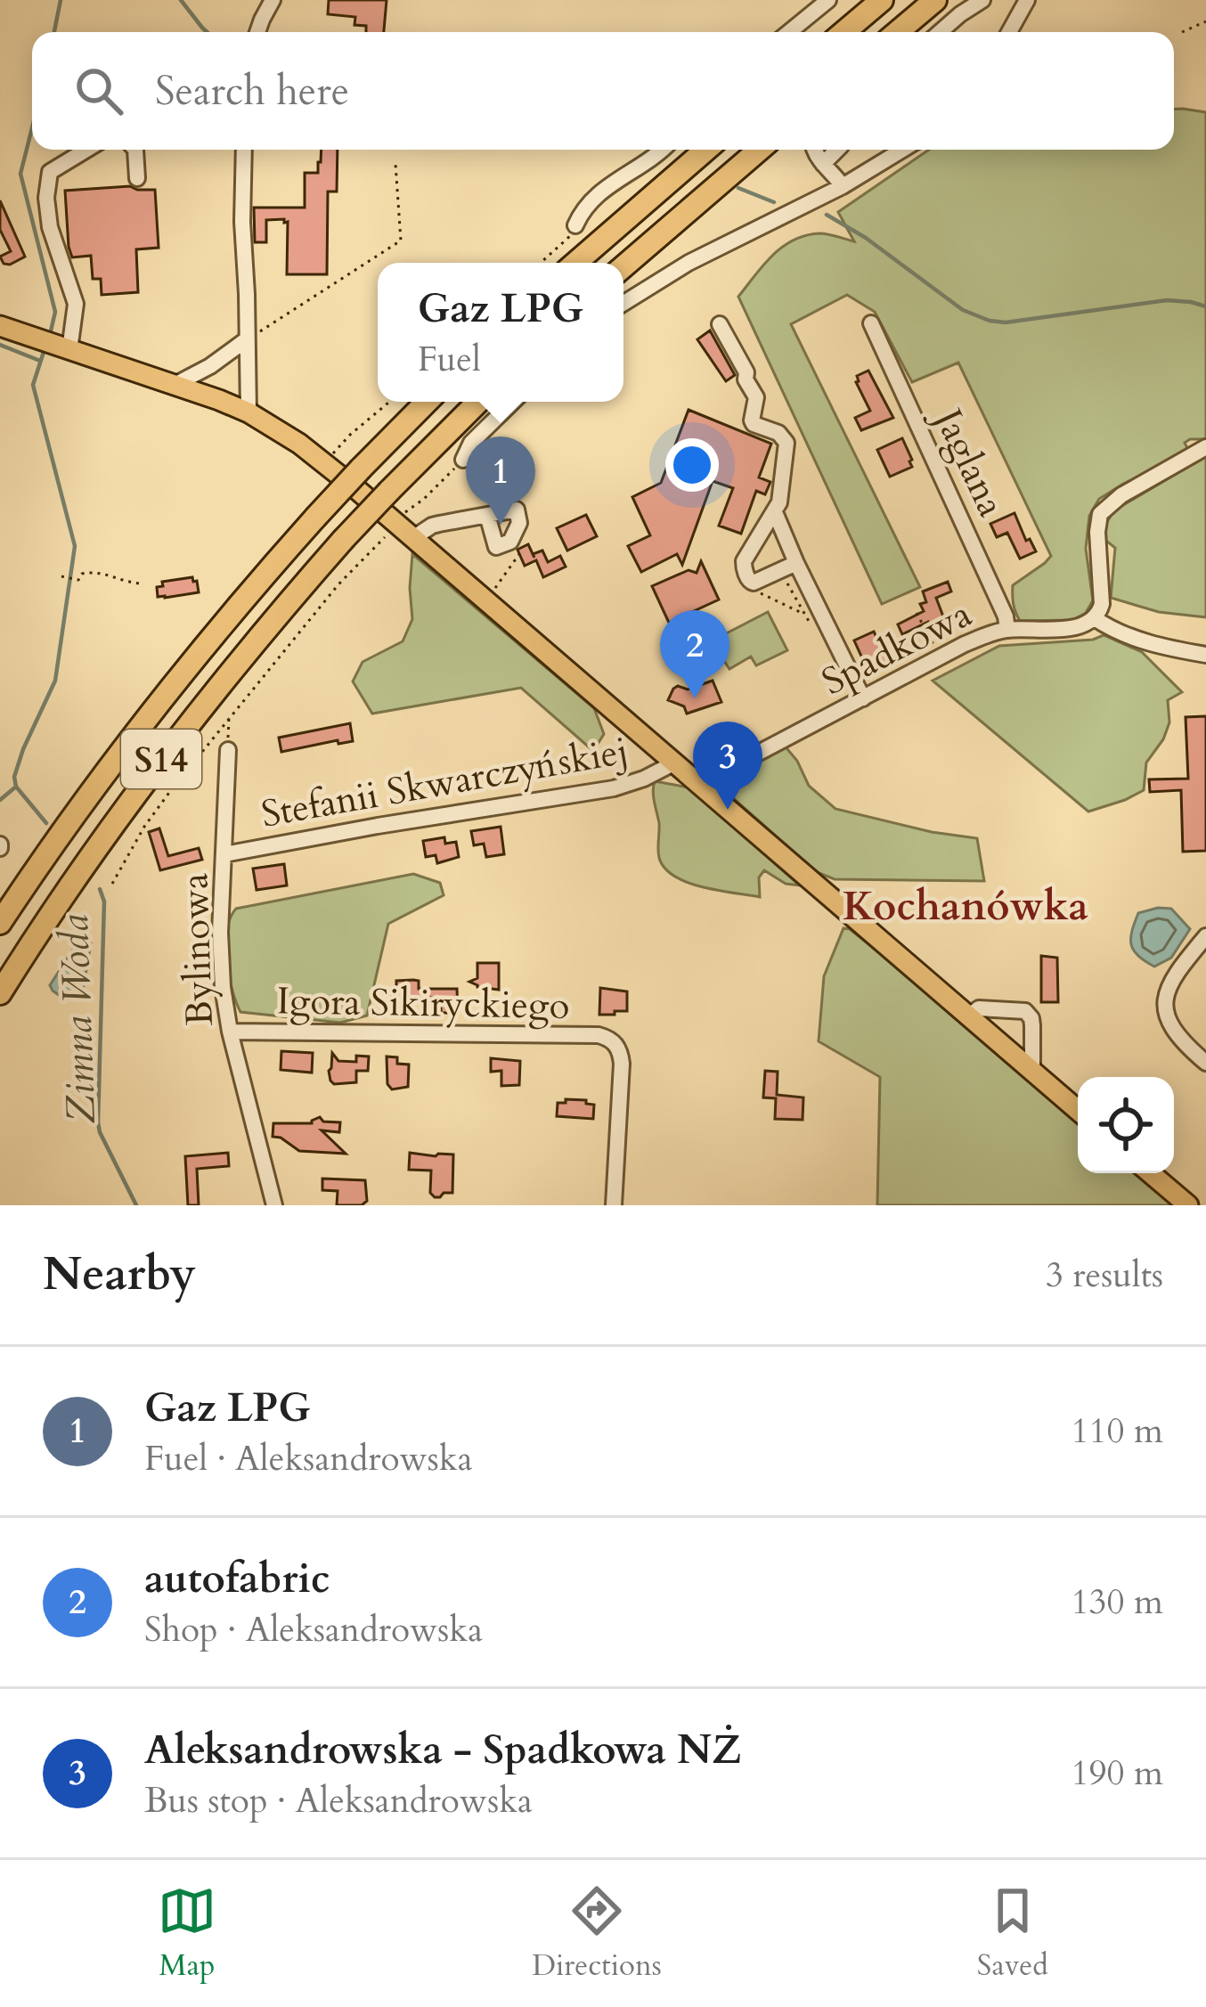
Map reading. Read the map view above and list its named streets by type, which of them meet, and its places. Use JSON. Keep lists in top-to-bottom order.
{
  "streets": {
    "highway": ["S14"],
    "street": [
      "Jaglana",
      "Spadkowa",
      "Stefanii Skwarczyńskiej",
      "Bylinowa",
      "Igora Sikiryckiego"
    ]
  },
  "crossings": [
    ["Jaglana", "Spadkowa"],
    ["Stefanii Skwarczyńskiej", "Bylinowa"],
    ["Bylinowa", "Igora Sikiryckiego"]
  ],
  "districts": ["Kochanówka"],
  "water": ["Zimna Woda"],
  "page": {
    "search": "Search here",
    "popup": ["Gaz LPG", "Fuel"],
    "pins": ["1", "2", "3"],
    "heading": ["Nearby", "3 results"],
    "list": [
      {
        "mark": "1",
        "name": "Gaz LPG",
        "note": "Fuel · Aleksandrowska",
        "value": "110 m"
      },
      {
        "mark": "2",
        "name": "autofabric",
        "note": "Shop · Aleksandrowska",
        "value": "130 m"
      },
      {
        "mark": "3",
        "name": "Aleksandrowska - Spadkowa NŻ",
        "note": "Bus stop · Aleksandrowska",
        "value": "190 m"
      }
    ],
    "nav": ["Map", "Directions", "Saved"]
  }
}
